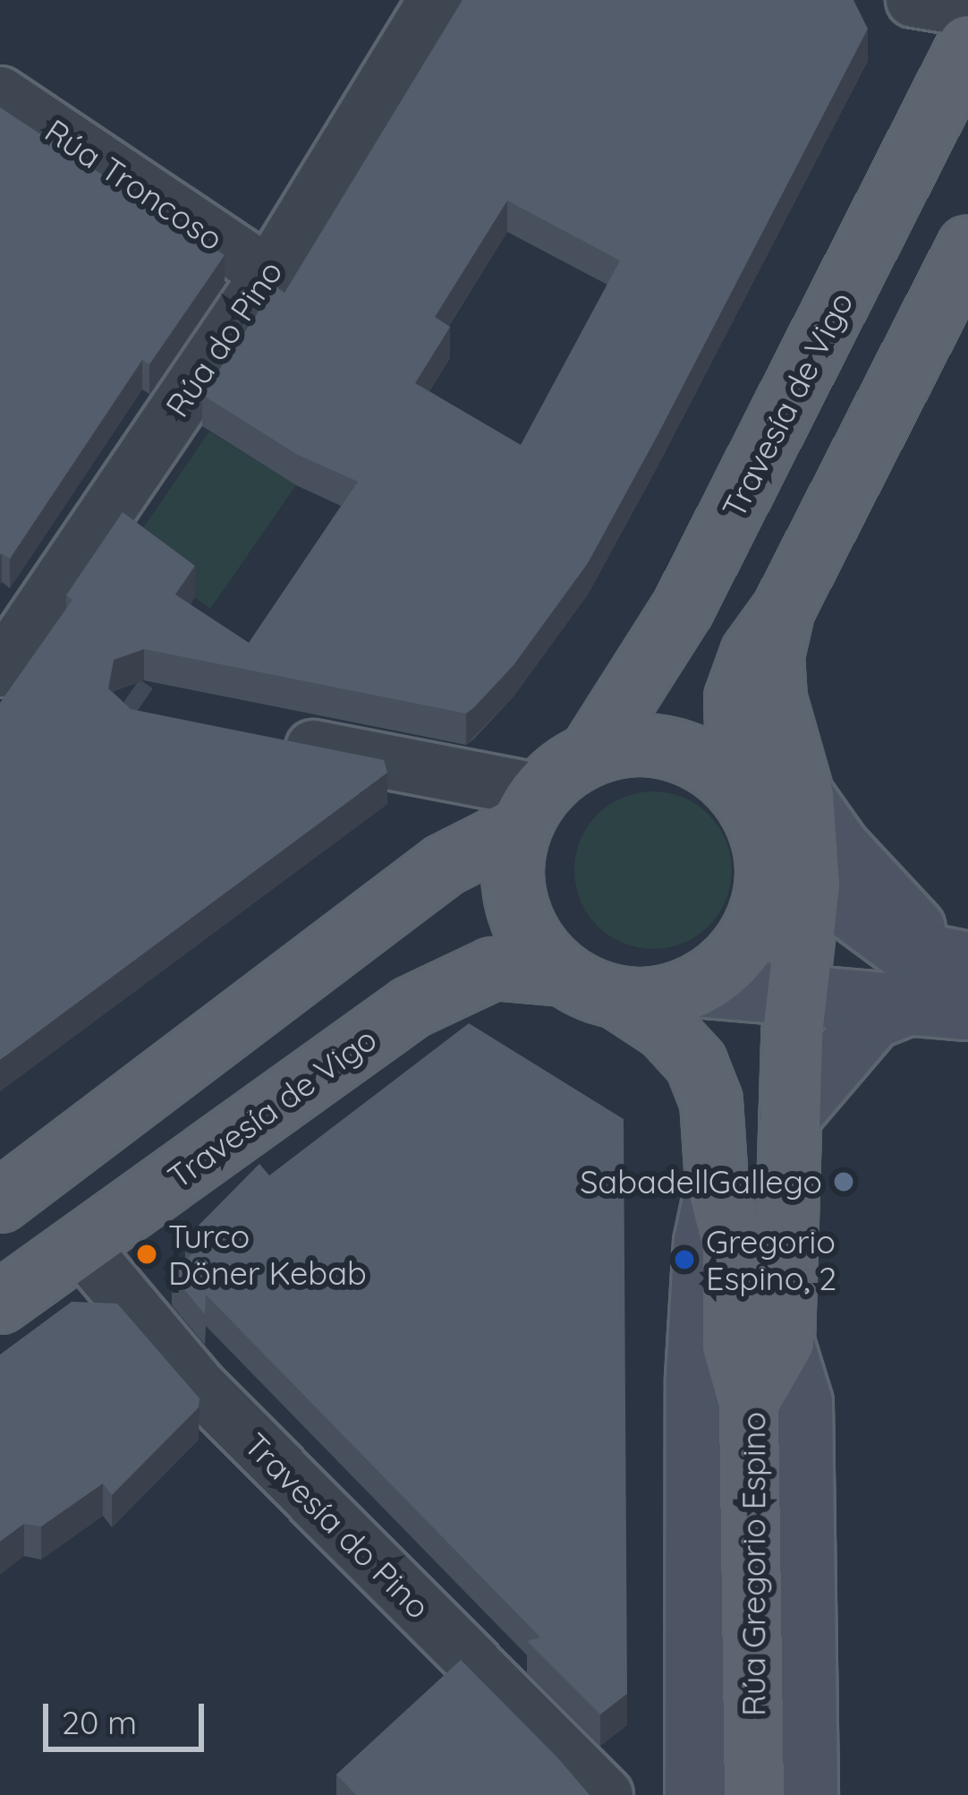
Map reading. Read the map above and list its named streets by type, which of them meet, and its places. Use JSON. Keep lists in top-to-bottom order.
{
  "streets": {
    "main road": ["Travesía de Vigo", "Rúa Gregorio Espino"],
    "street": ["Rúa Troncoso", "Rúa do Pino", "Travesía do Pino"]
  },
  "crossings": [
    ["Rúa Troncoso", "Rúa do Pino"],
    ["Travesía de Vigo", "Travesía do Pino"]
  ],
  "places": ["SabadellGallego", "Turco Döner Kebab", "Gregorio Espino, 2"],
  "scale_bar": "20 m"
}
